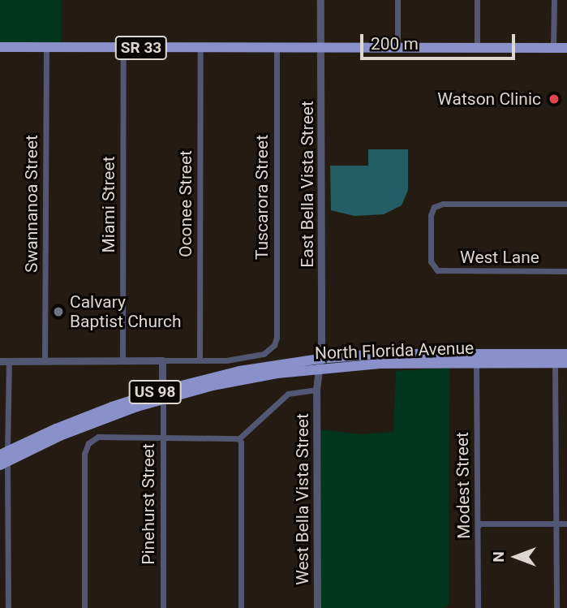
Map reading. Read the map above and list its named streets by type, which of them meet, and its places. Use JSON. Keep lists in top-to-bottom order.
{
  "streets": {
    "main road": ["SR 33", "North Florida Avenue", "US 98"],
    "street": [
      "East Bella Vista Street",
      "Tuscarora Street",
      "Swannanoa Street",
      "Oconee Street",
      "Miami Street",
      "West Lane",
      "Modest Street",
      "West Bella Vista Street",
      "Pinehurst Street"
    ]
  },
  "crossings": [
    ["SR 33", "East Bella Vista Street"],
    ["SR 33", "Tuscarora Street"],
    ["SR 33", "Swannanoa Street"],
    ["SR 33", "Oconee Street"],
    ["SR 33", "Miami Street"],
    ["East Bella Vista Street", "North Florida Avenue"],
    ["East Bella Vista Street", "West Bella Vista Street"],
    ["Tuscarora Street", "Oconee Street"],
    ["North Florida Avenue", "Modest Street"],
    ["North Florida Avenue", "Pinehurst Street"]
  ],
  "places": ["Watson Clinic", "Calvary Baptist Church"],
  "scale_bar": "200 m",
  "north": "left"
}
